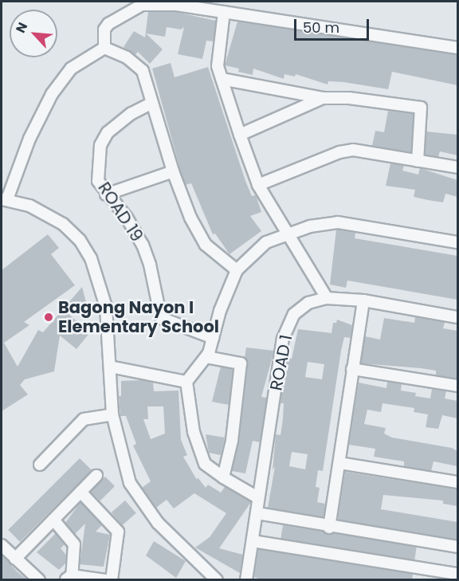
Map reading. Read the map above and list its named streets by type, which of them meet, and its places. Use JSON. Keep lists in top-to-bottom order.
{
  "streets": {
    "street": ["ROAD 19", "ROAD 1"]
  },
  "places": ["Bagong Nayon I Elementary School"],
  "scale_bar": "50 m",
  "north": "top left"
}
